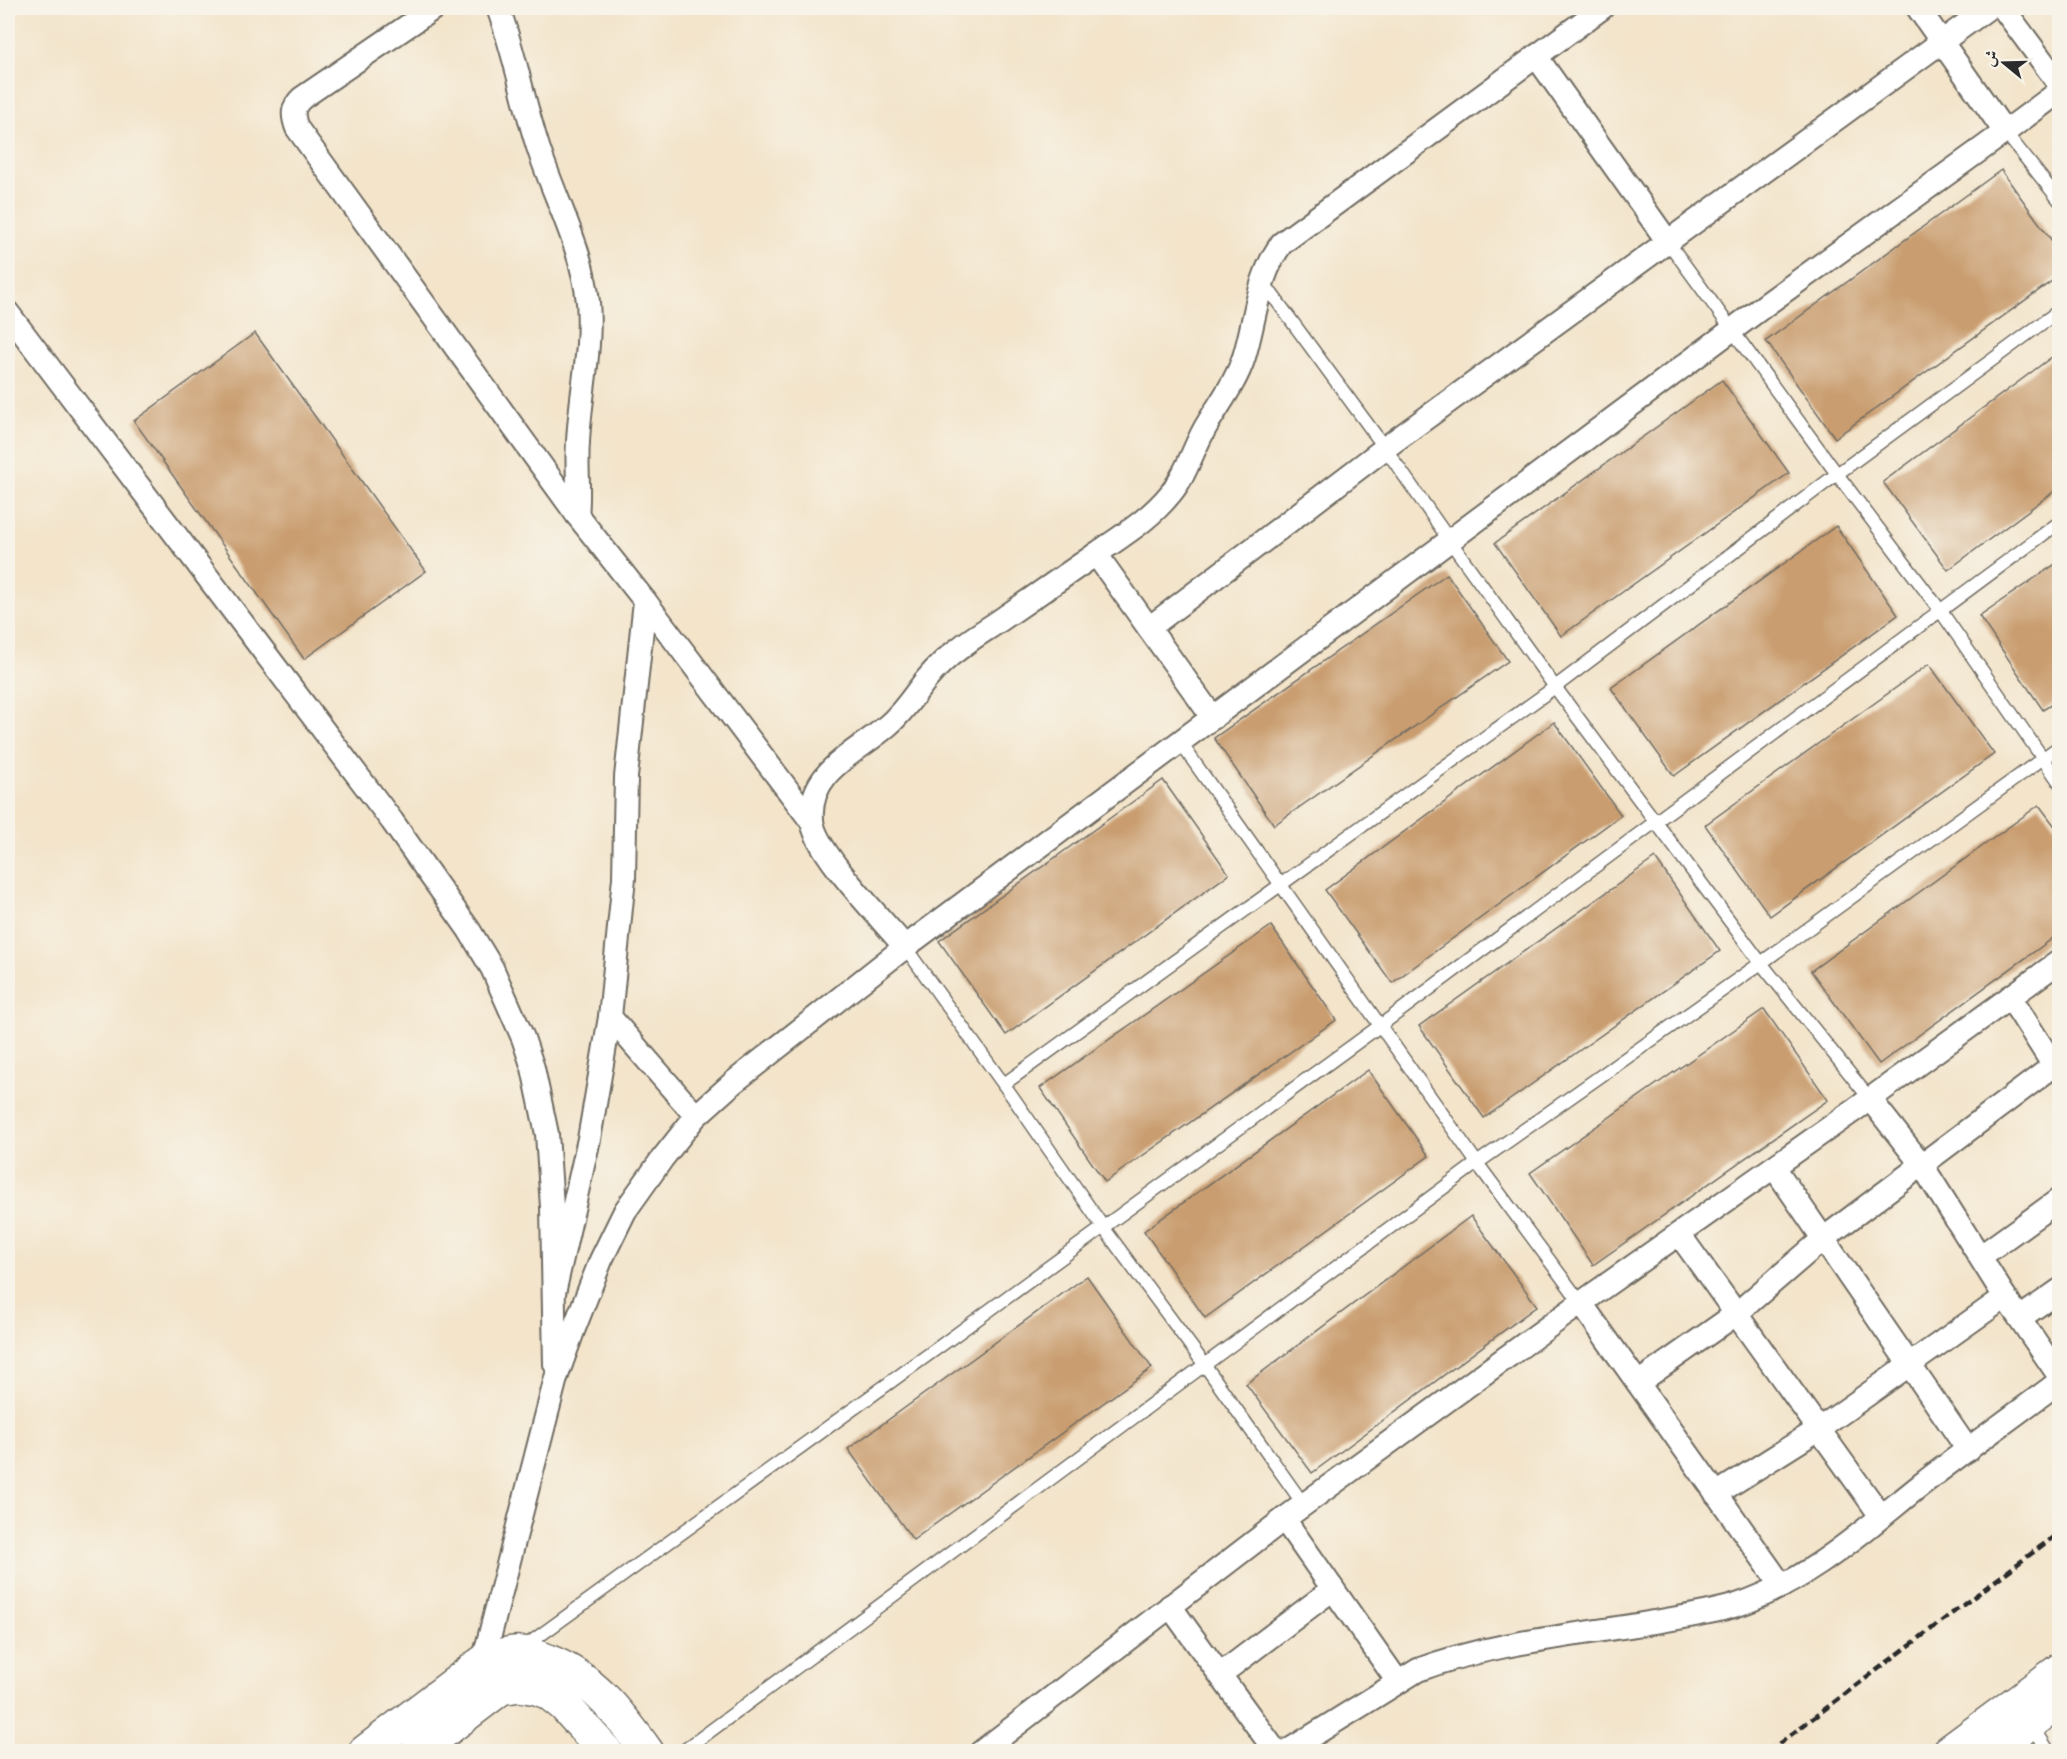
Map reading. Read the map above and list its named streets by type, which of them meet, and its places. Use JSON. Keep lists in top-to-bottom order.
{
  "north": "left"
}
